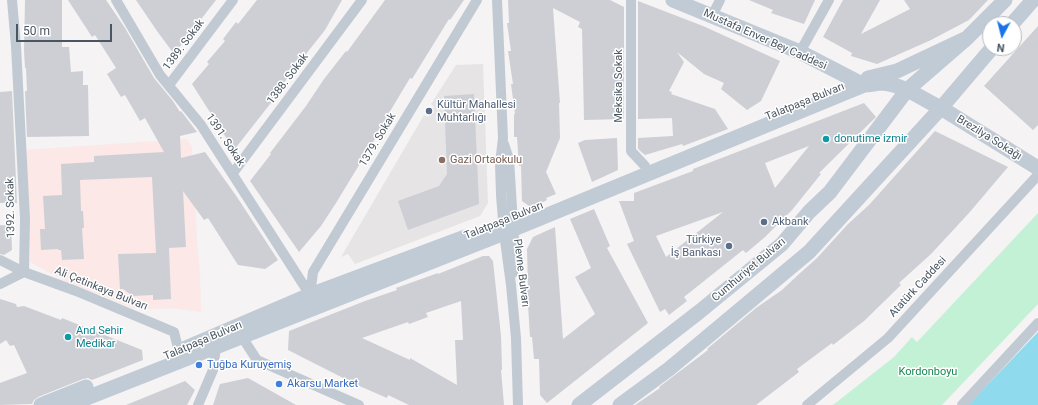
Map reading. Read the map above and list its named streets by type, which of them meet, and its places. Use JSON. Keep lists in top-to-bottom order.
{
  "streets": {
    "main road": [
      "Mustafa Enver Bey Caddesi",
      "Talatpaşa Bulvarı",
      "Brezilya Sokağı",
      "Cumhuriyet Bulvarı"
    ],
    "street": [
      "1389. Sokak",
      "1388. Sokak",
      "Meksika Sokak",
      "1391. Sokak",
      "1379. Sokak",
      "1392. Sokak",
      "Plevne Bulvarı",
      "Atatürk Caddesi",
      "Ali Çetinkaya Bulvarı"
    ]
  },
  "crossings": [
    ["Mustafa Enver Bey Caddesi", "Talatpaşa Bulvarı"],
    ["1389. Sokak", "1391. Sokak"],
    ["1388. Sokak", "1391. Sokak"],
    ["Meksika Sokak", "Talatpaşa Bulvarı"],
    ["Talatpaşa Bulvarı", "1391. Sokak"],
    ["Talatpaşa Bulvarı", "1379. Sokak"],
    ["Talatpaşa Bulvarı", "Cumhuriyet Bulvarı"],
    ["Talatpaşa Bulvarı", "Plevne Bulvarı"],
    ["Talatpaşa Bulvarı", "Ali Çetinkaya Bulvarı"],
    ["1391. Sokak", "1379. Sokak"],
    ["1392. Sokak", "Ali Çetinkaya Bulvarı"]
  ],
  "parks": ["Kordonboyu"],
  "places": [
    "Kültür Mahallesi Muhtarlığı",
    "donutime izmir",
    "Gazi Ortaokulu",
    "Akbank",
    "Türkiye İş Bankası",
    "And Sehir Medikar",
    "Tuğba Kuruyemiş",
    "Akarsu Market"
  ],
  "scale_bar": "50 m",
  "north": "bottom"
}
